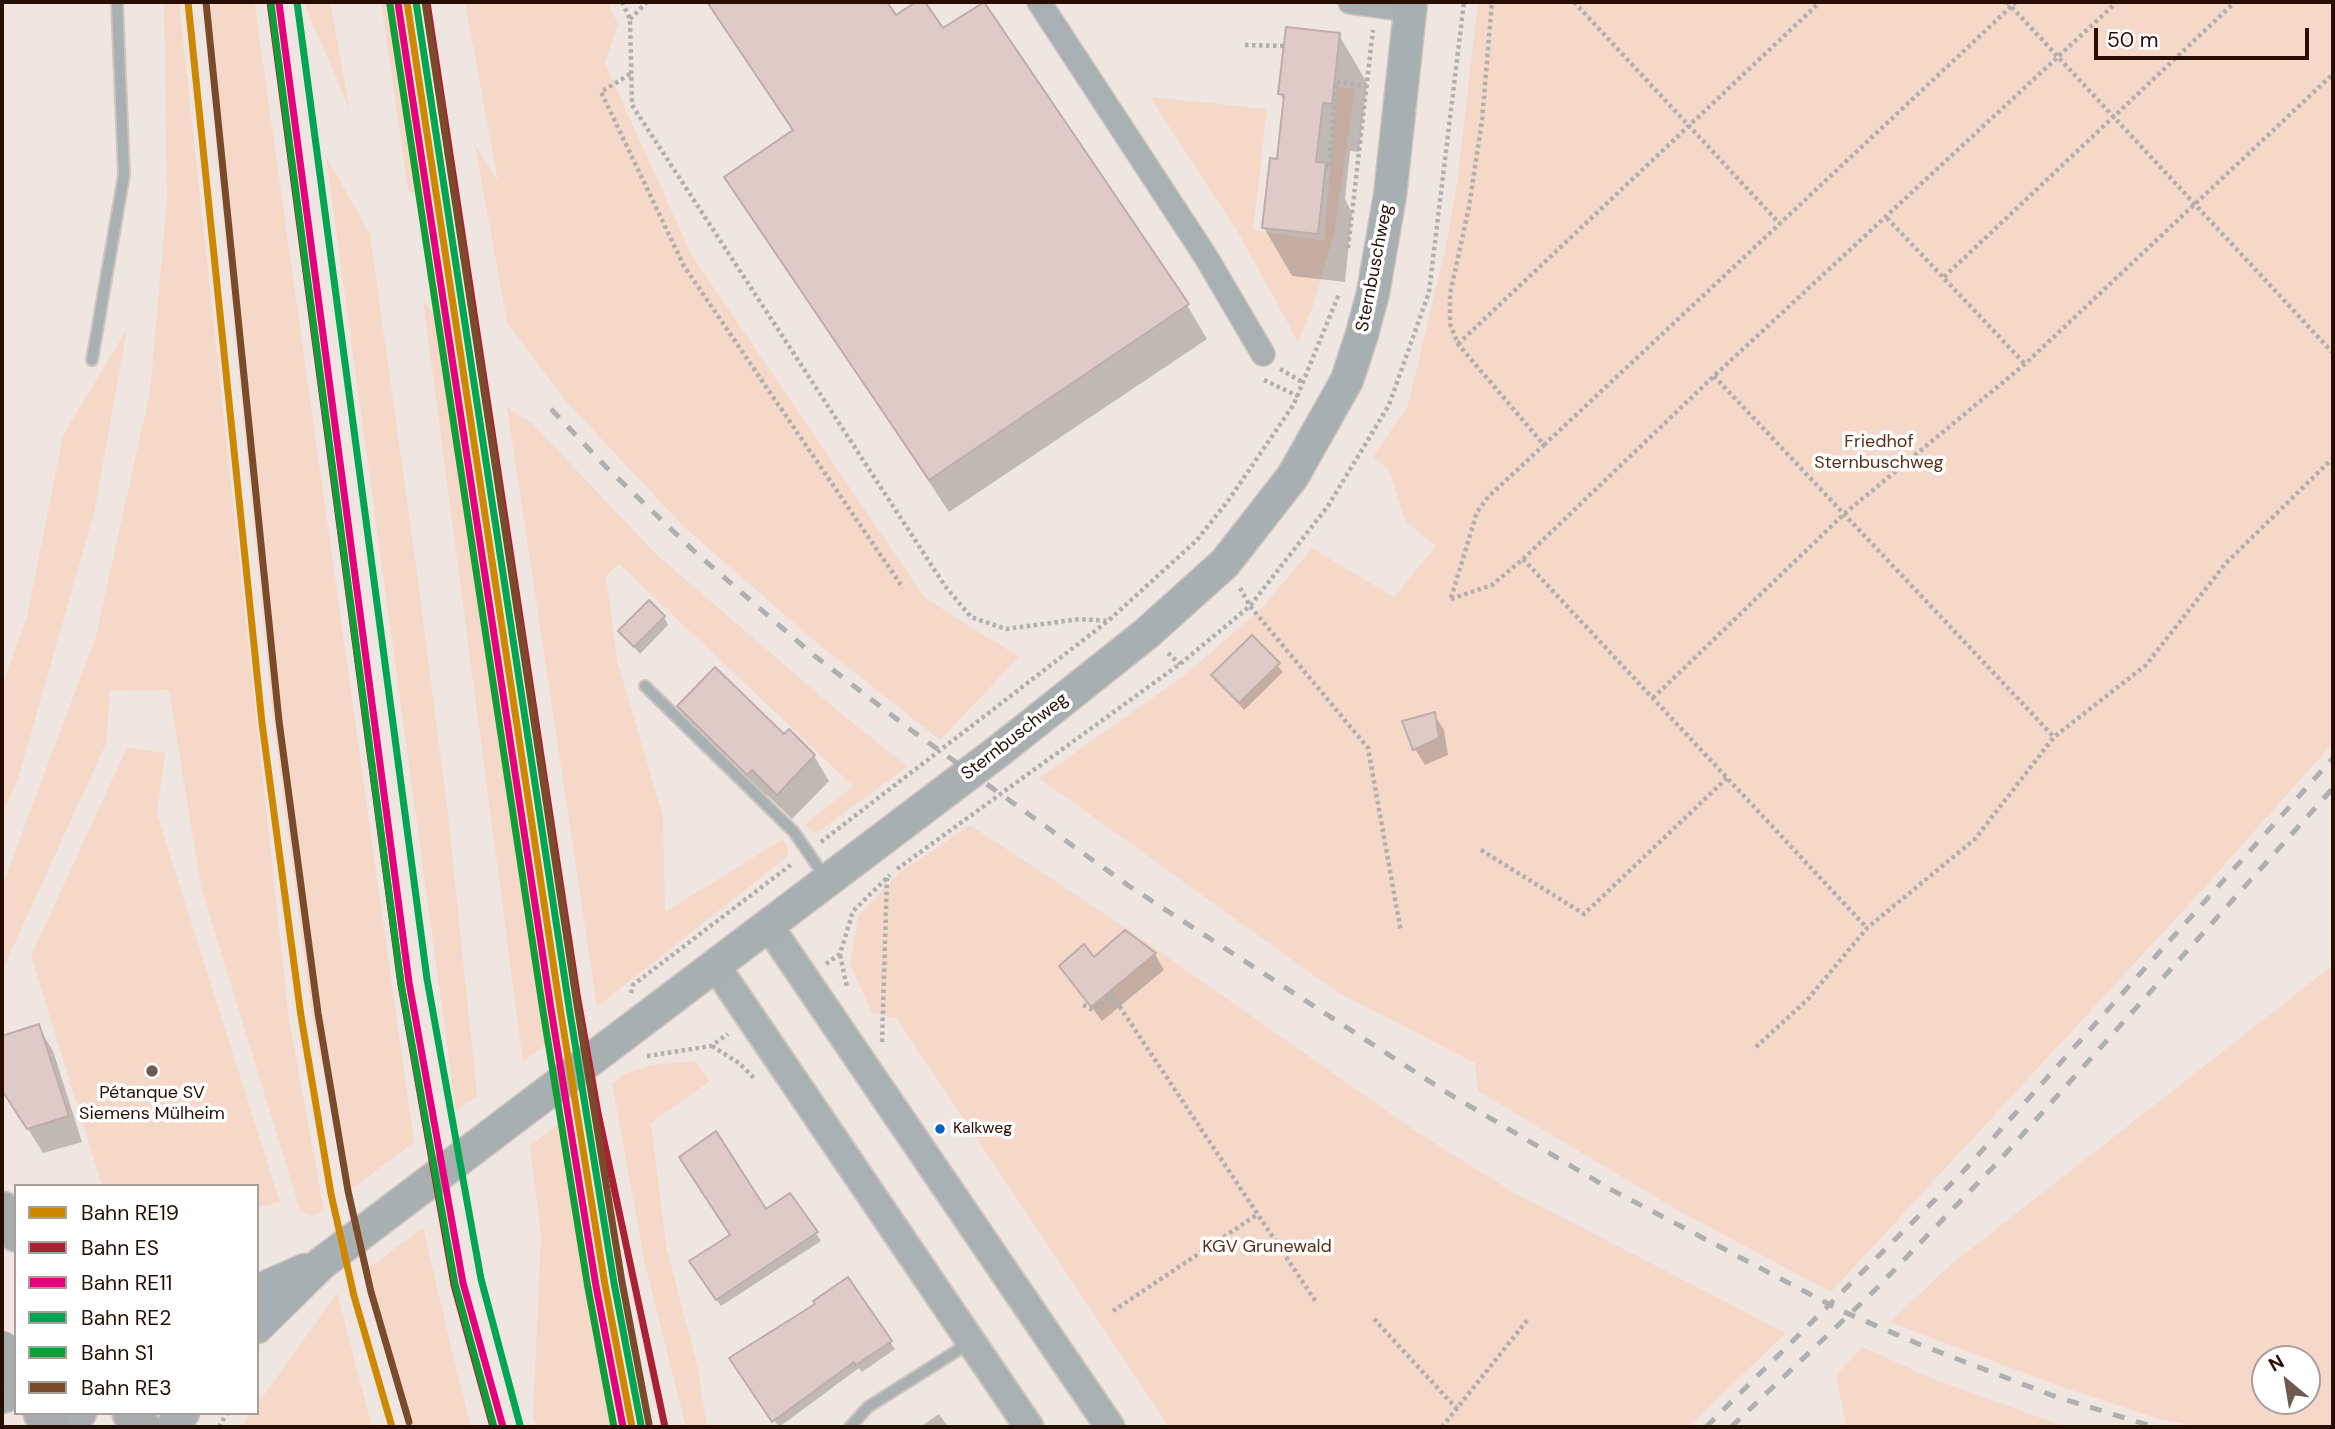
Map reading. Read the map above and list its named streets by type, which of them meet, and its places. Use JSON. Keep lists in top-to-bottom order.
{
  "streets": {
    "main road": ["Sternbuschweg"]
  },
  "parks": ["Friedhof Sternbuschweg", "KGV Grunewald"],
  "places": ["Pétanque SV Siemens Mülheim", "Kalkweg"],
  "lines": [
    "rail line RE19",
    "rail line ES",
    "rail line RE2",
    "rail line RE3",
    "rail line RE11",
    "rail line S1"
  ],
  "legend": [
    "Bahn RE19",
    "Bahn ES",
    "Bahn RE11",
    "Bahn RE2",
    "Bahn S1",
    "Bahn RE3"
  ],
  "scale_bar": "50 m",
  "north": "top left"
}
